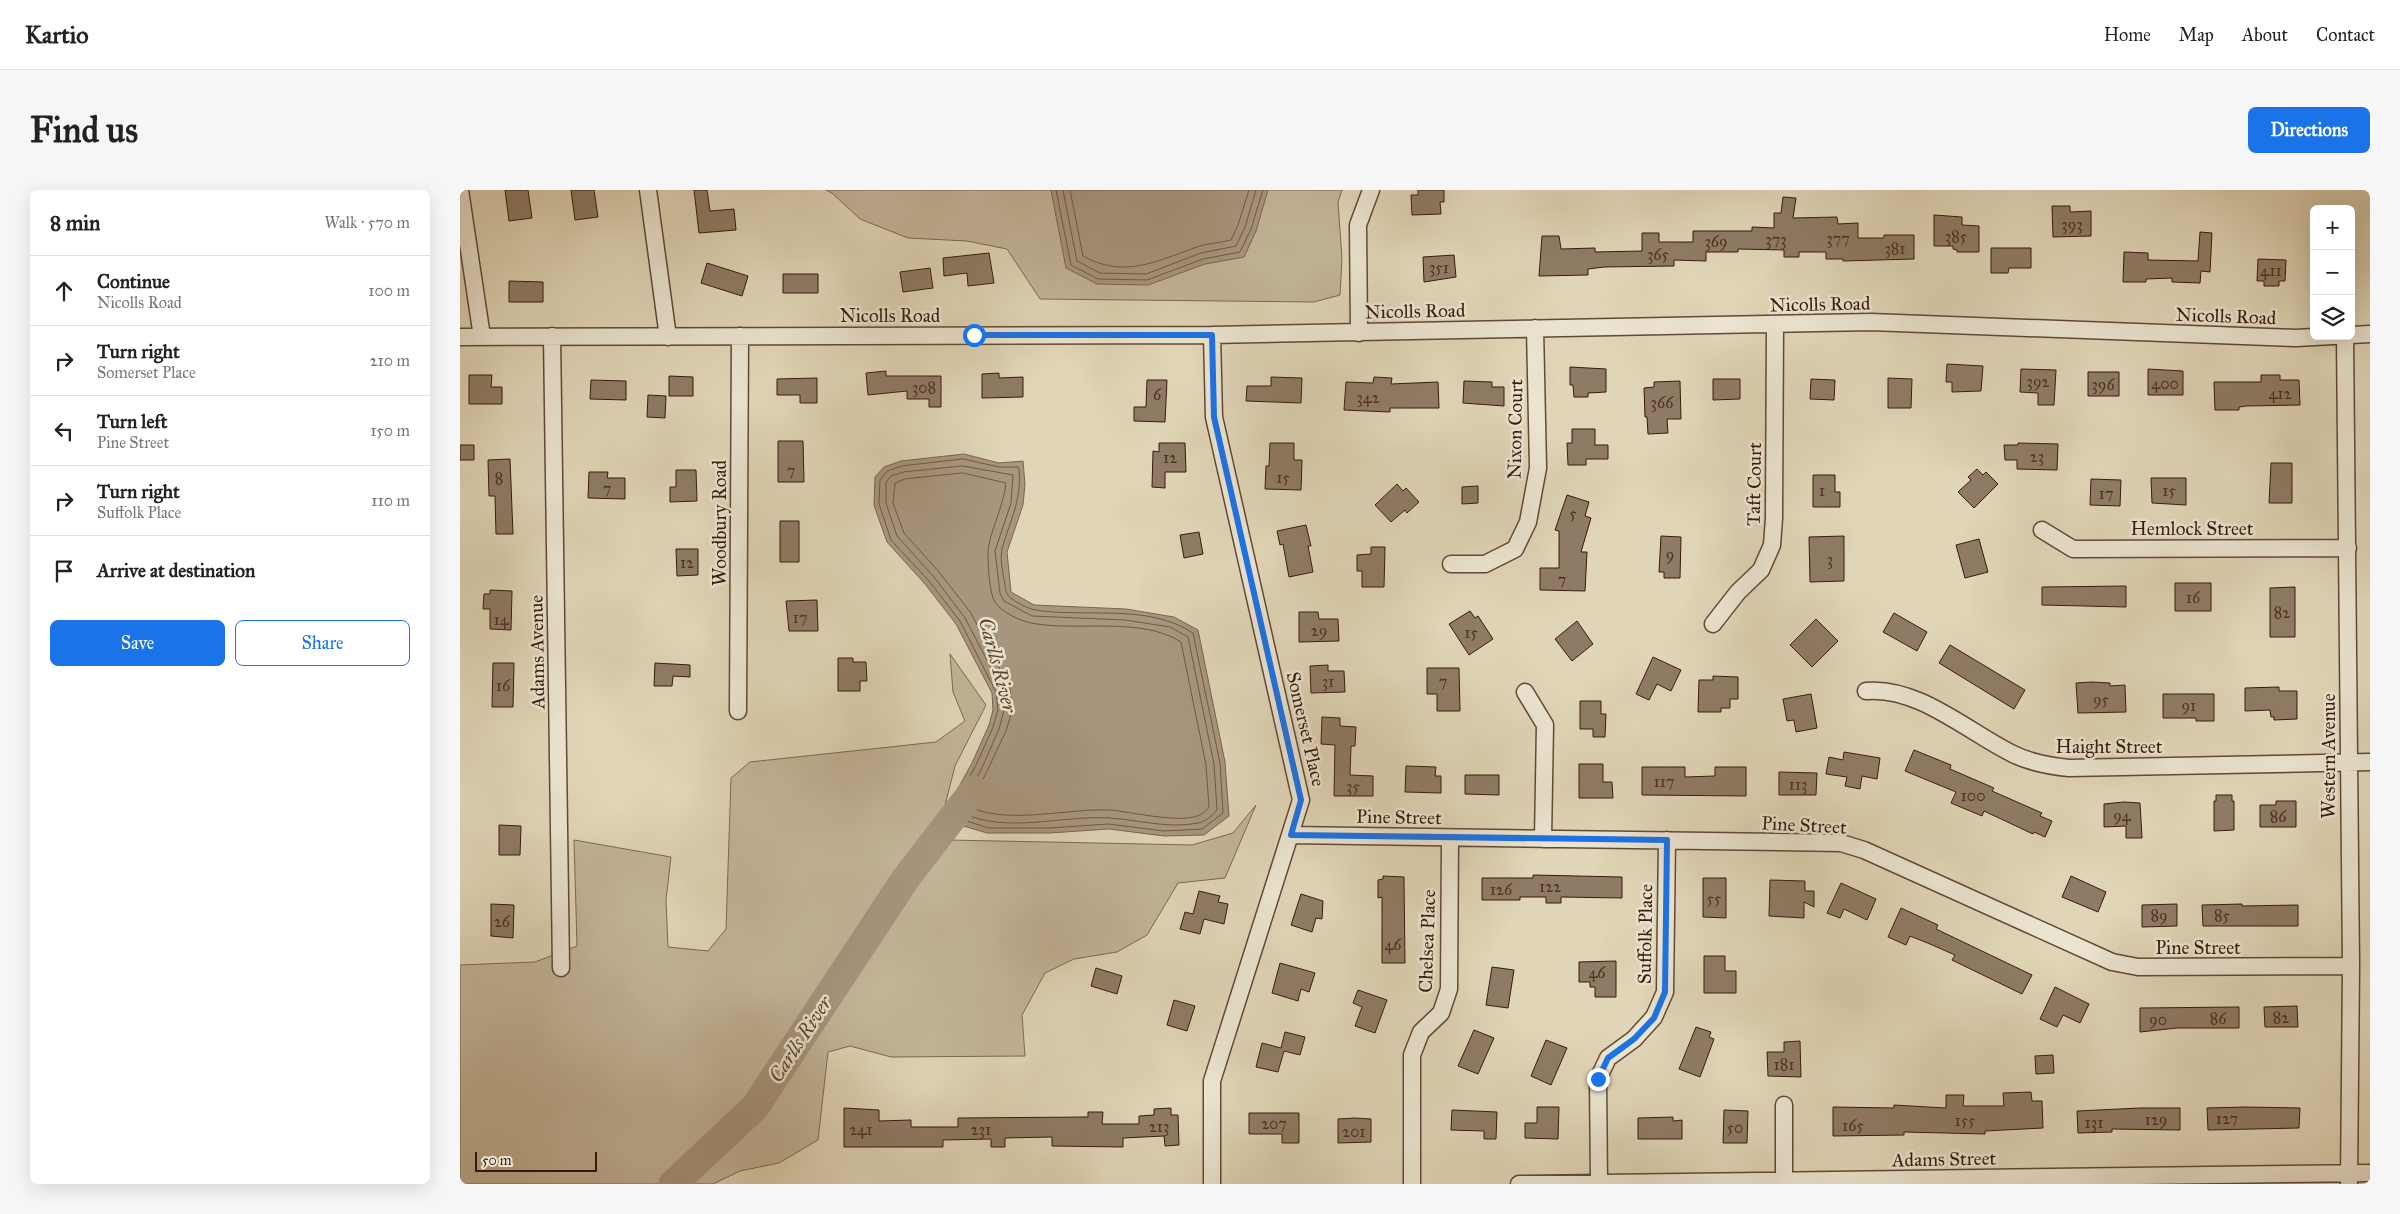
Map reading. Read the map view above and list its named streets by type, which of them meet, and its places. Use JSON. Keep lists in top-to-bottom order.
{
  "streets": {
    "street": [
      "Nicolls Road",
      "Nixon Court",
      "Taft Court",
      "Woodbury Road",
      "Hemlock Street",
      "Adams Avenue",
      "Somerset Place",
      "Haight Street",
      "Western Avenue",
      "Pine Street",
      "Suffolk Place",
      "Chelsea Place",
      "Adams Street"
    ]
  },
  "crossings": [
    ["Nicolls Road", "Nixon Court"],
    ["Nicolls Road", "Taft Court"],
    ["Nicolls Road", "Woodbury Road"],
    ["Nicolls Road", "Adams Avenue"],
    ["Nicolls Road", "Somerset Place"],
    ["Hemlock Street", "Western Avenue"],
    ["Somerset Place", "Pine Street"],
    ["Haight Street", "Western Avenue"],
    ["Western Avenue", "Pine Street"],
    ["Western Avenue", "Adams Street"],
    ["Pine Street", "Suffolk Place"],
    ["Pine Street", "Chelsea Place"],
    ["Suffolk Place", "Adams Street"]
  ],
  "water": ["Carlls River"],
  "house_numbers": [
    "393",
    "385",
    "377",
    "373",
    "369",
    "381",
    "365",
    "351",
    "411",
    "392",
    "400",
    "396",
    "308",
    "412",
    "6",
    "342",
    "366",
    "23",
    "12",
    "7",
    "15",
    "8",
    "7",
    "1",
    "15",
    "17",
    "5",
    "9",
    "3",
    "12",
    "7",
    "16",
    "82",
    "17",
    "14",
    "29",
    "15",
    "31",
    "7",
    "16",
    "95",
    "91",
    "117",
    "113",
    "35",
    "100",
    "94",
    "86",
    "122",
    "126",
    "55",
    "89",
    "85",
    "26",
    "46",
    "46",
    "82",
    "86",
    "90",
    "181",
    "127",
    "129",
    "155",
    "131",
    "207",
    "165",
    "213",
    "50",
    "241",
    "231",
    "201"
  ],
  "scale_bar": "50 m",
  "page": {
    "header": "Kartio",
    "nav": [
      "Home",
      "Map",
      "About",
      "Contact"
    ],
    "buttons": [
      "Directions",
      ["Save", "Share"]
    ],
    "title": "Find us",
    "heading": ["8 min", "Walk · 570 m"],
    "map_buttons": ["+", "−"],
    "list": [
      ["Continue", "Nicolls Road", "100 m"],
      ["Turn right", "Somerset Place", "210 m"],
      ["Turn left", "Pine Street", "150 m"],
      ["Turn right", "Suffolk Place", "110 m"],
      "Arrive at destination"
    ],
    "scale": "50 m"
  }
}
